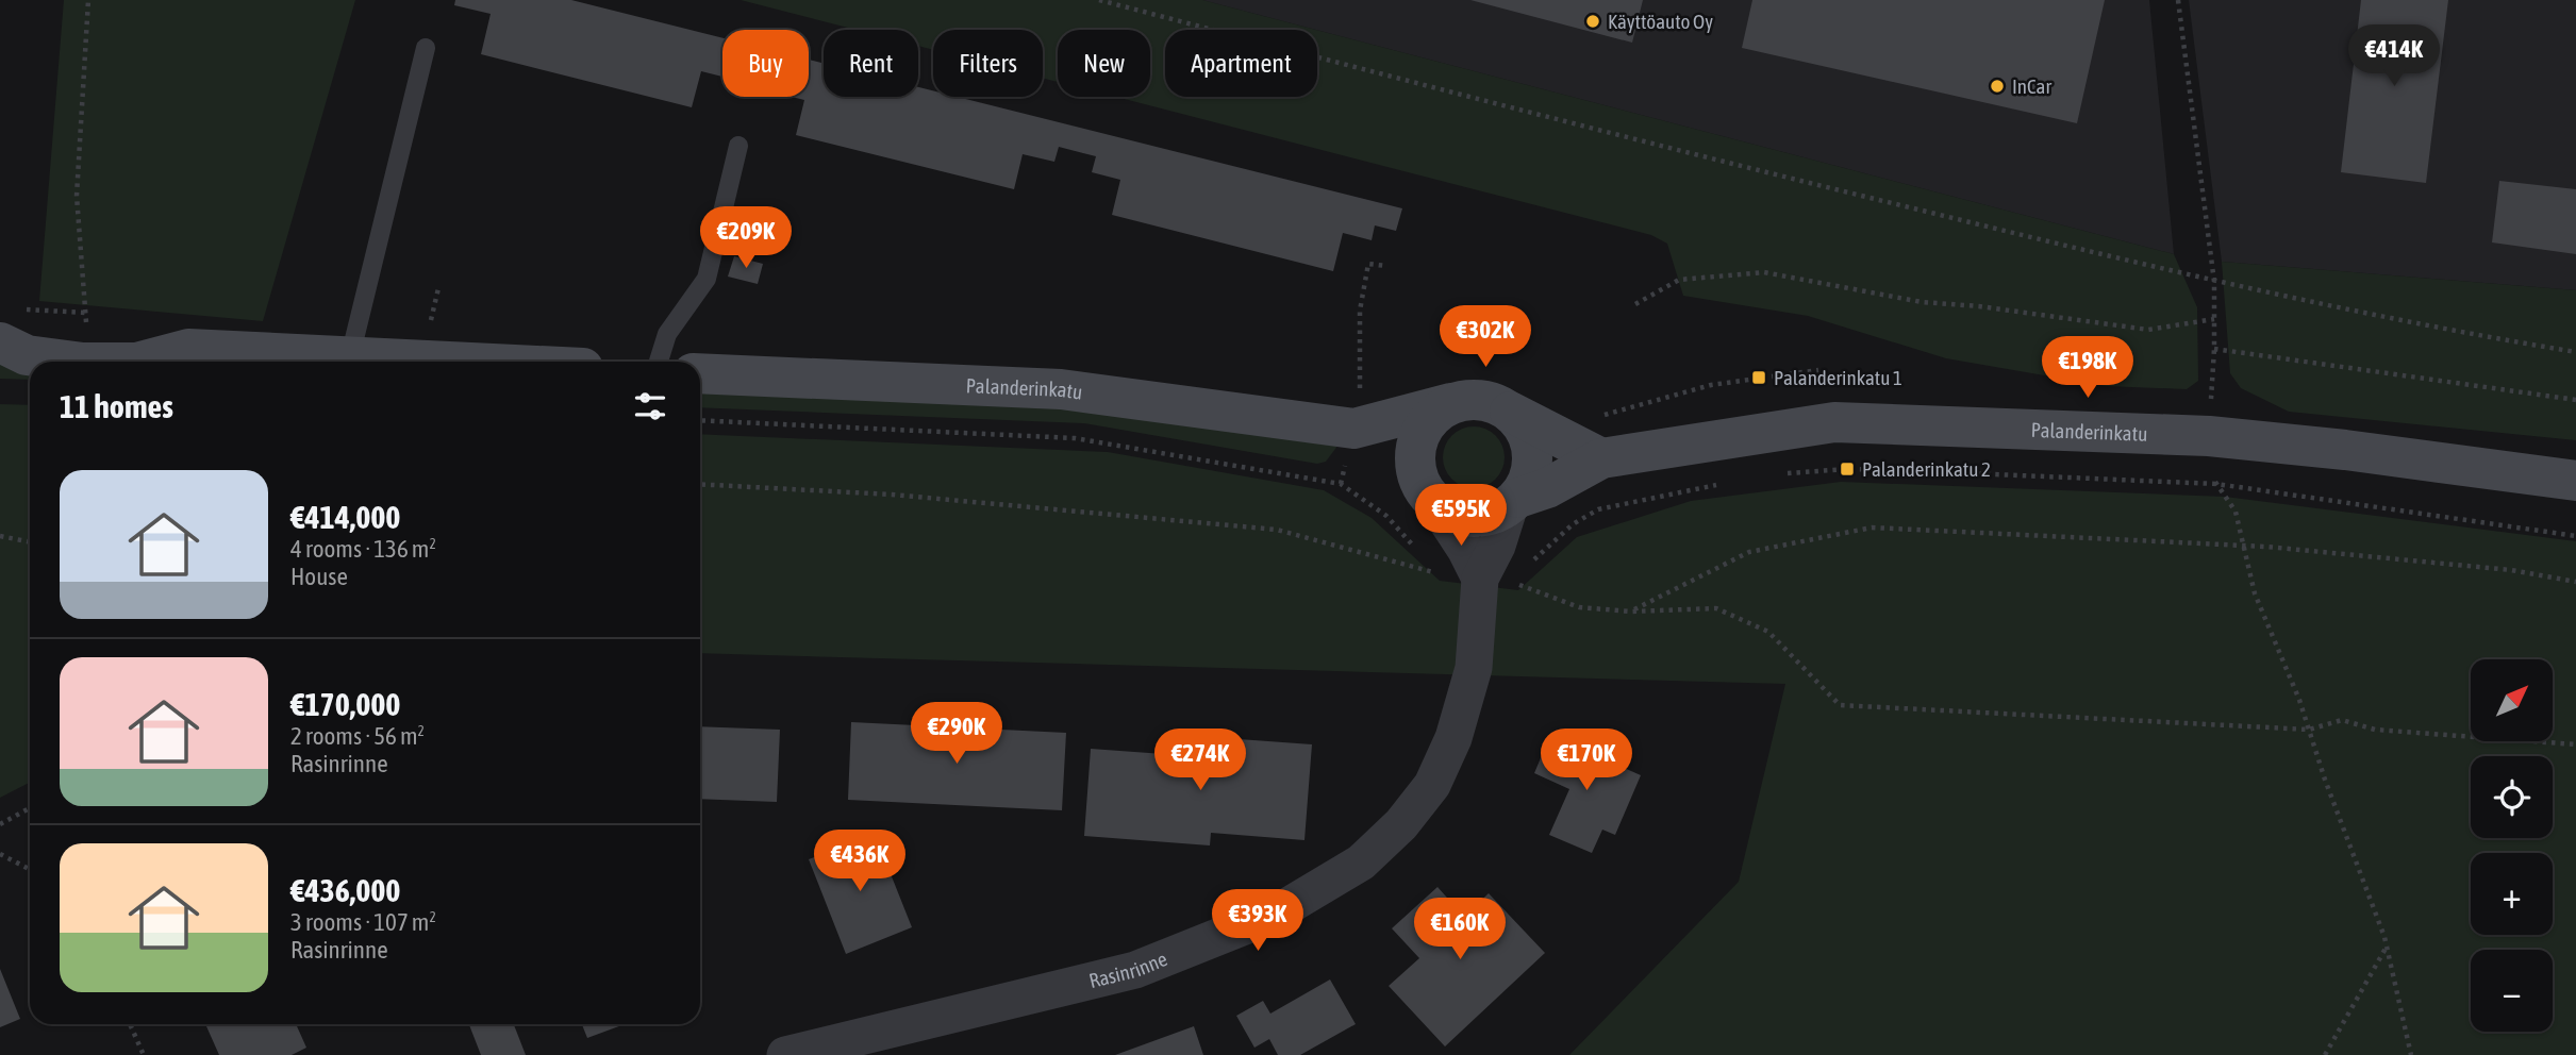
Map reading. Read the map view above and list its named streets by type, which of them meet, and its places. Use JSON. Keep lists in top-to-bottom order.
{
  "streets": {
    "street": ["Palanderinkatu", "Rasinrinne"]
  },
  "crossings": [
    ["Palanderinkatu", "Rasinrinne"]
  ],
  "places": {
    "other": ["Käyttöauto Oy", "InCar"],
    "transit": ["Palanderinkatu 1", "Palanderinkatu 2"]
  },
  "north": "top right",
  "page": {
    "price": [
      "€414K",
      "€209K",
      "€302K",
      "€198K",
      "€595K",
      "€290K",
      "€274K",
      "€170K",
      "€436K",
      "€393K",
      "€160K"
    ],
    "chip": [
      "Buy",
      "Rent",
      "Filters",
      "New",
      "Apartment"
    ],
    "heading": "11 homes",
    "list": [
      {
        "name": "€414,000",
        "note": "4 rooms · 136 m² · House"
      },
      {
        "name": "€170,000",
        "note": "2 rooms · 56 m² · Rasinrinne"
      },
      {
        "name": "€436,000",
        "note": "3 rooms · 107 m² · Rasinrinne"
      }
    ],
    "map_buttons": ["+", "−"]
  }
}
